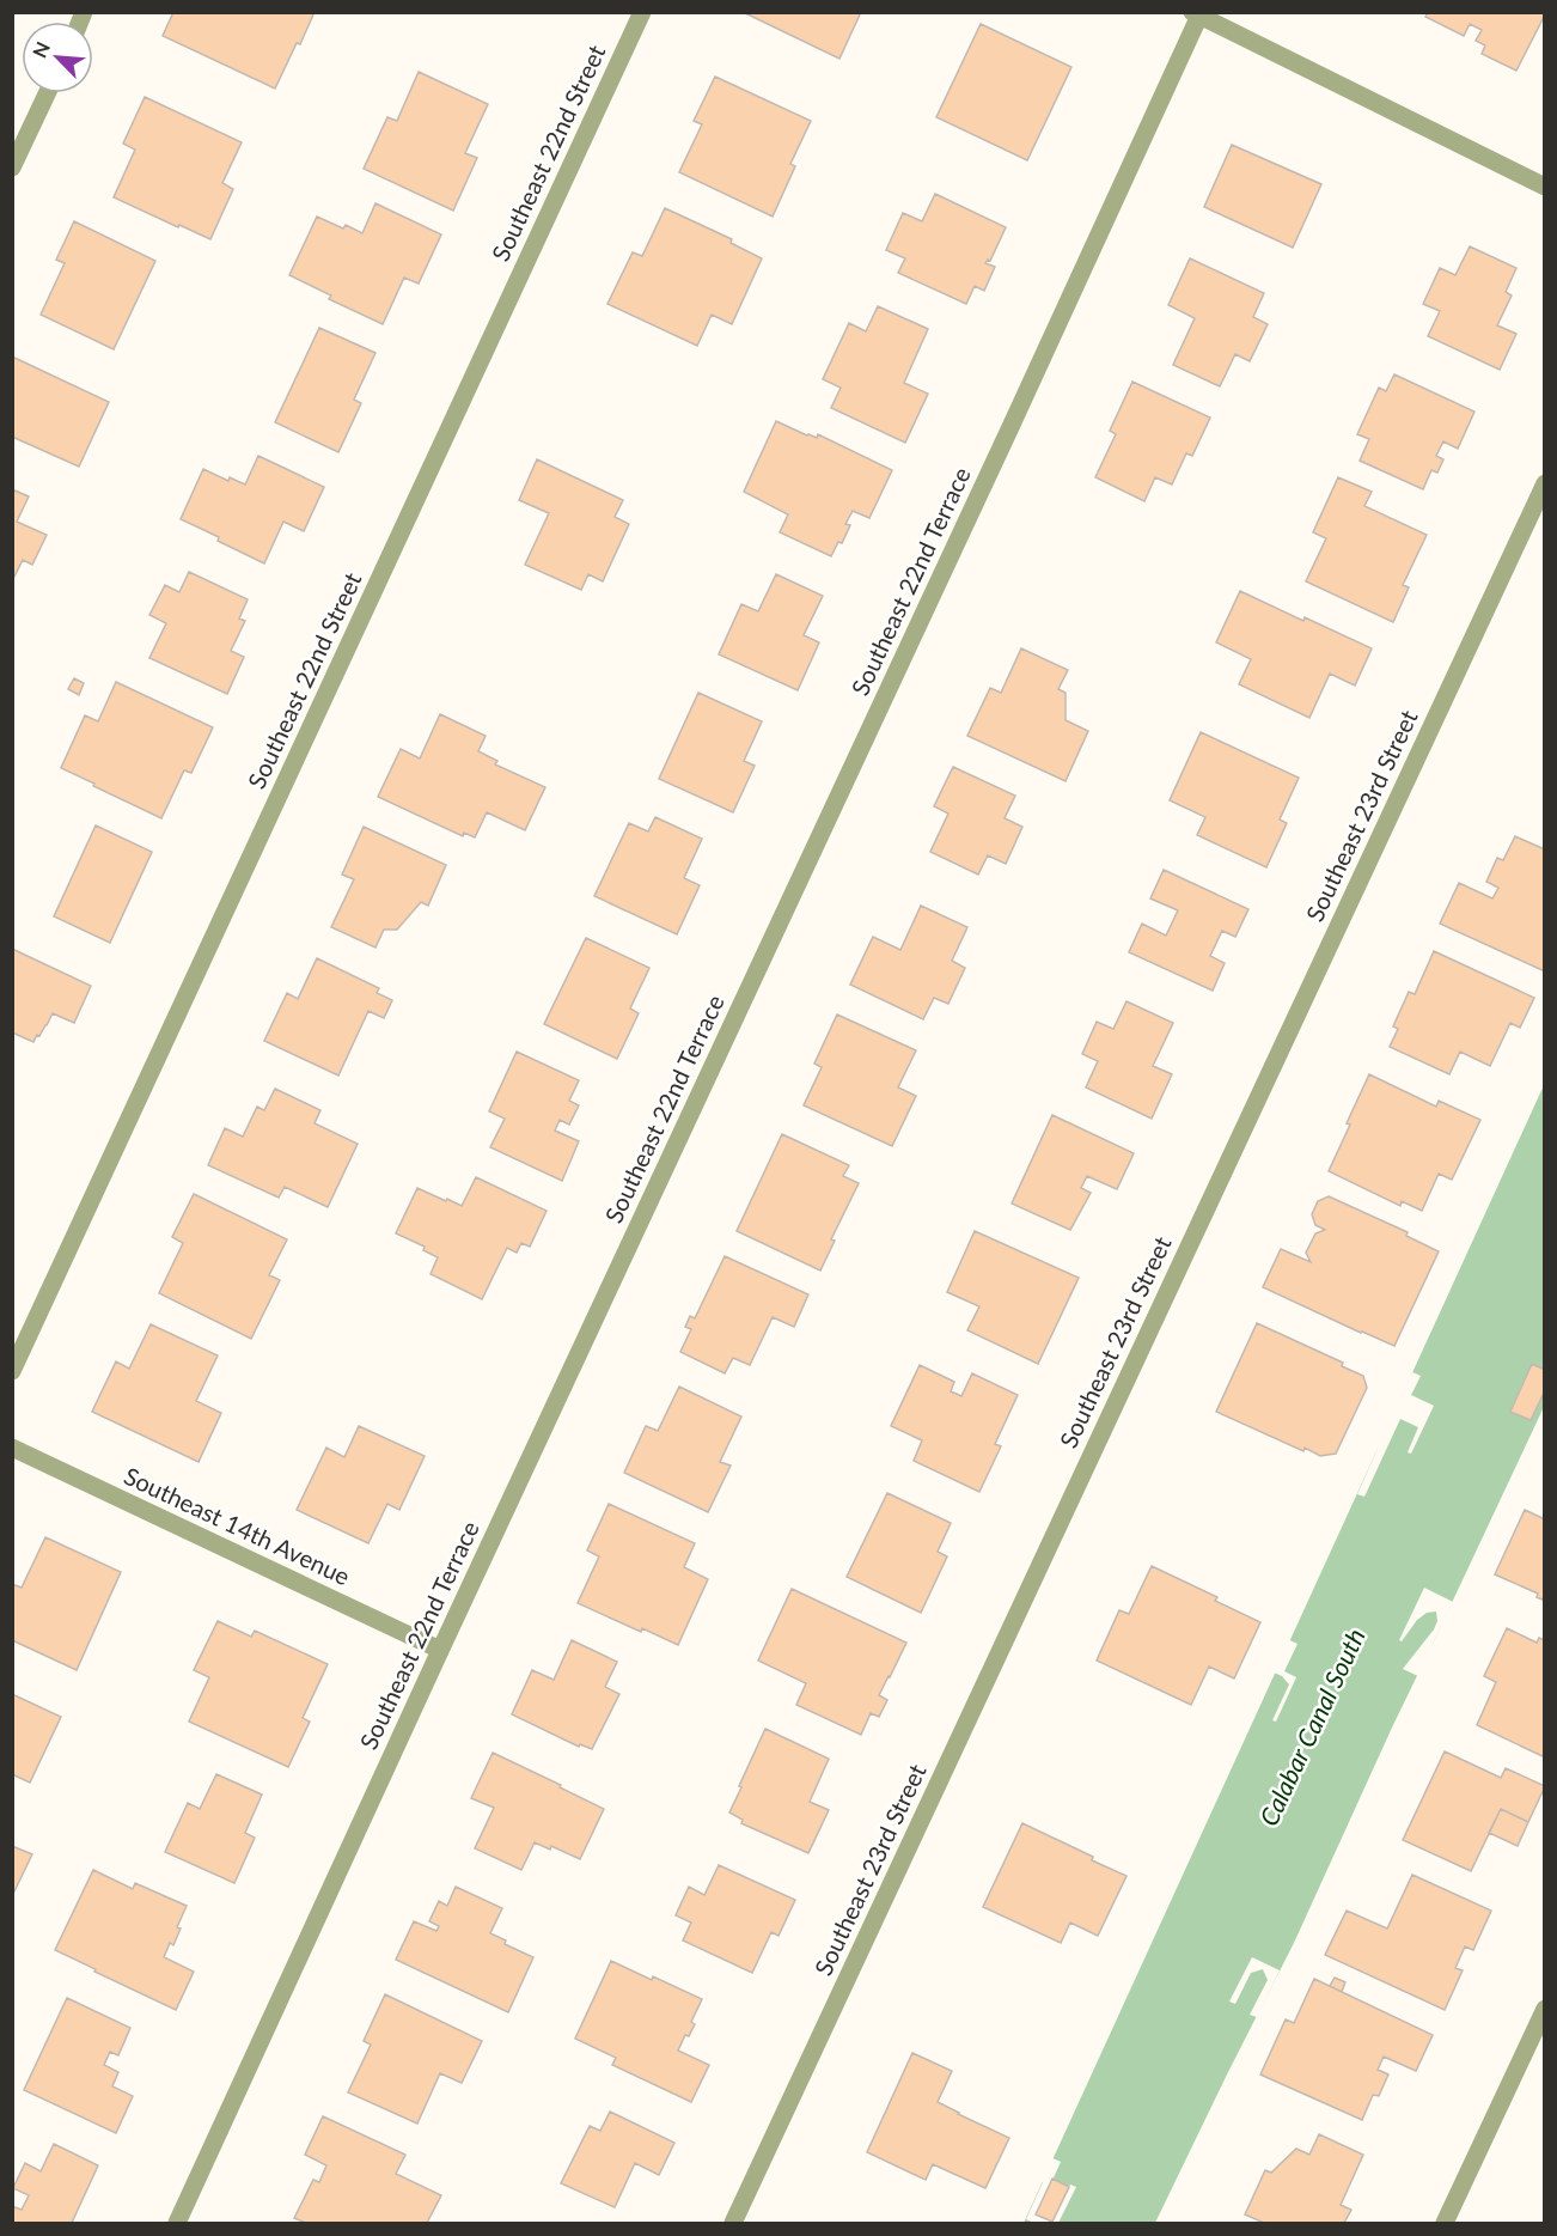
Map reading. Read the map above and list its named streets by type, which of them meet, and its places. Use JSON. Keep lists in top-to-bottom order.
{
  "streets": {
    "street": [
      "Southeast 22nd Street",
      "Southeast 22nd Terrace",
      "Southeast 23rd Street",
      "Southeast 14th Avenue"
    ]
  },
  "crossings": [
    ["Southeast 22nd Terrace", "Southeast 14th Avenue"]
  ],
  "water": ["Calabar Canal South"],
  "north": "top left"
}
